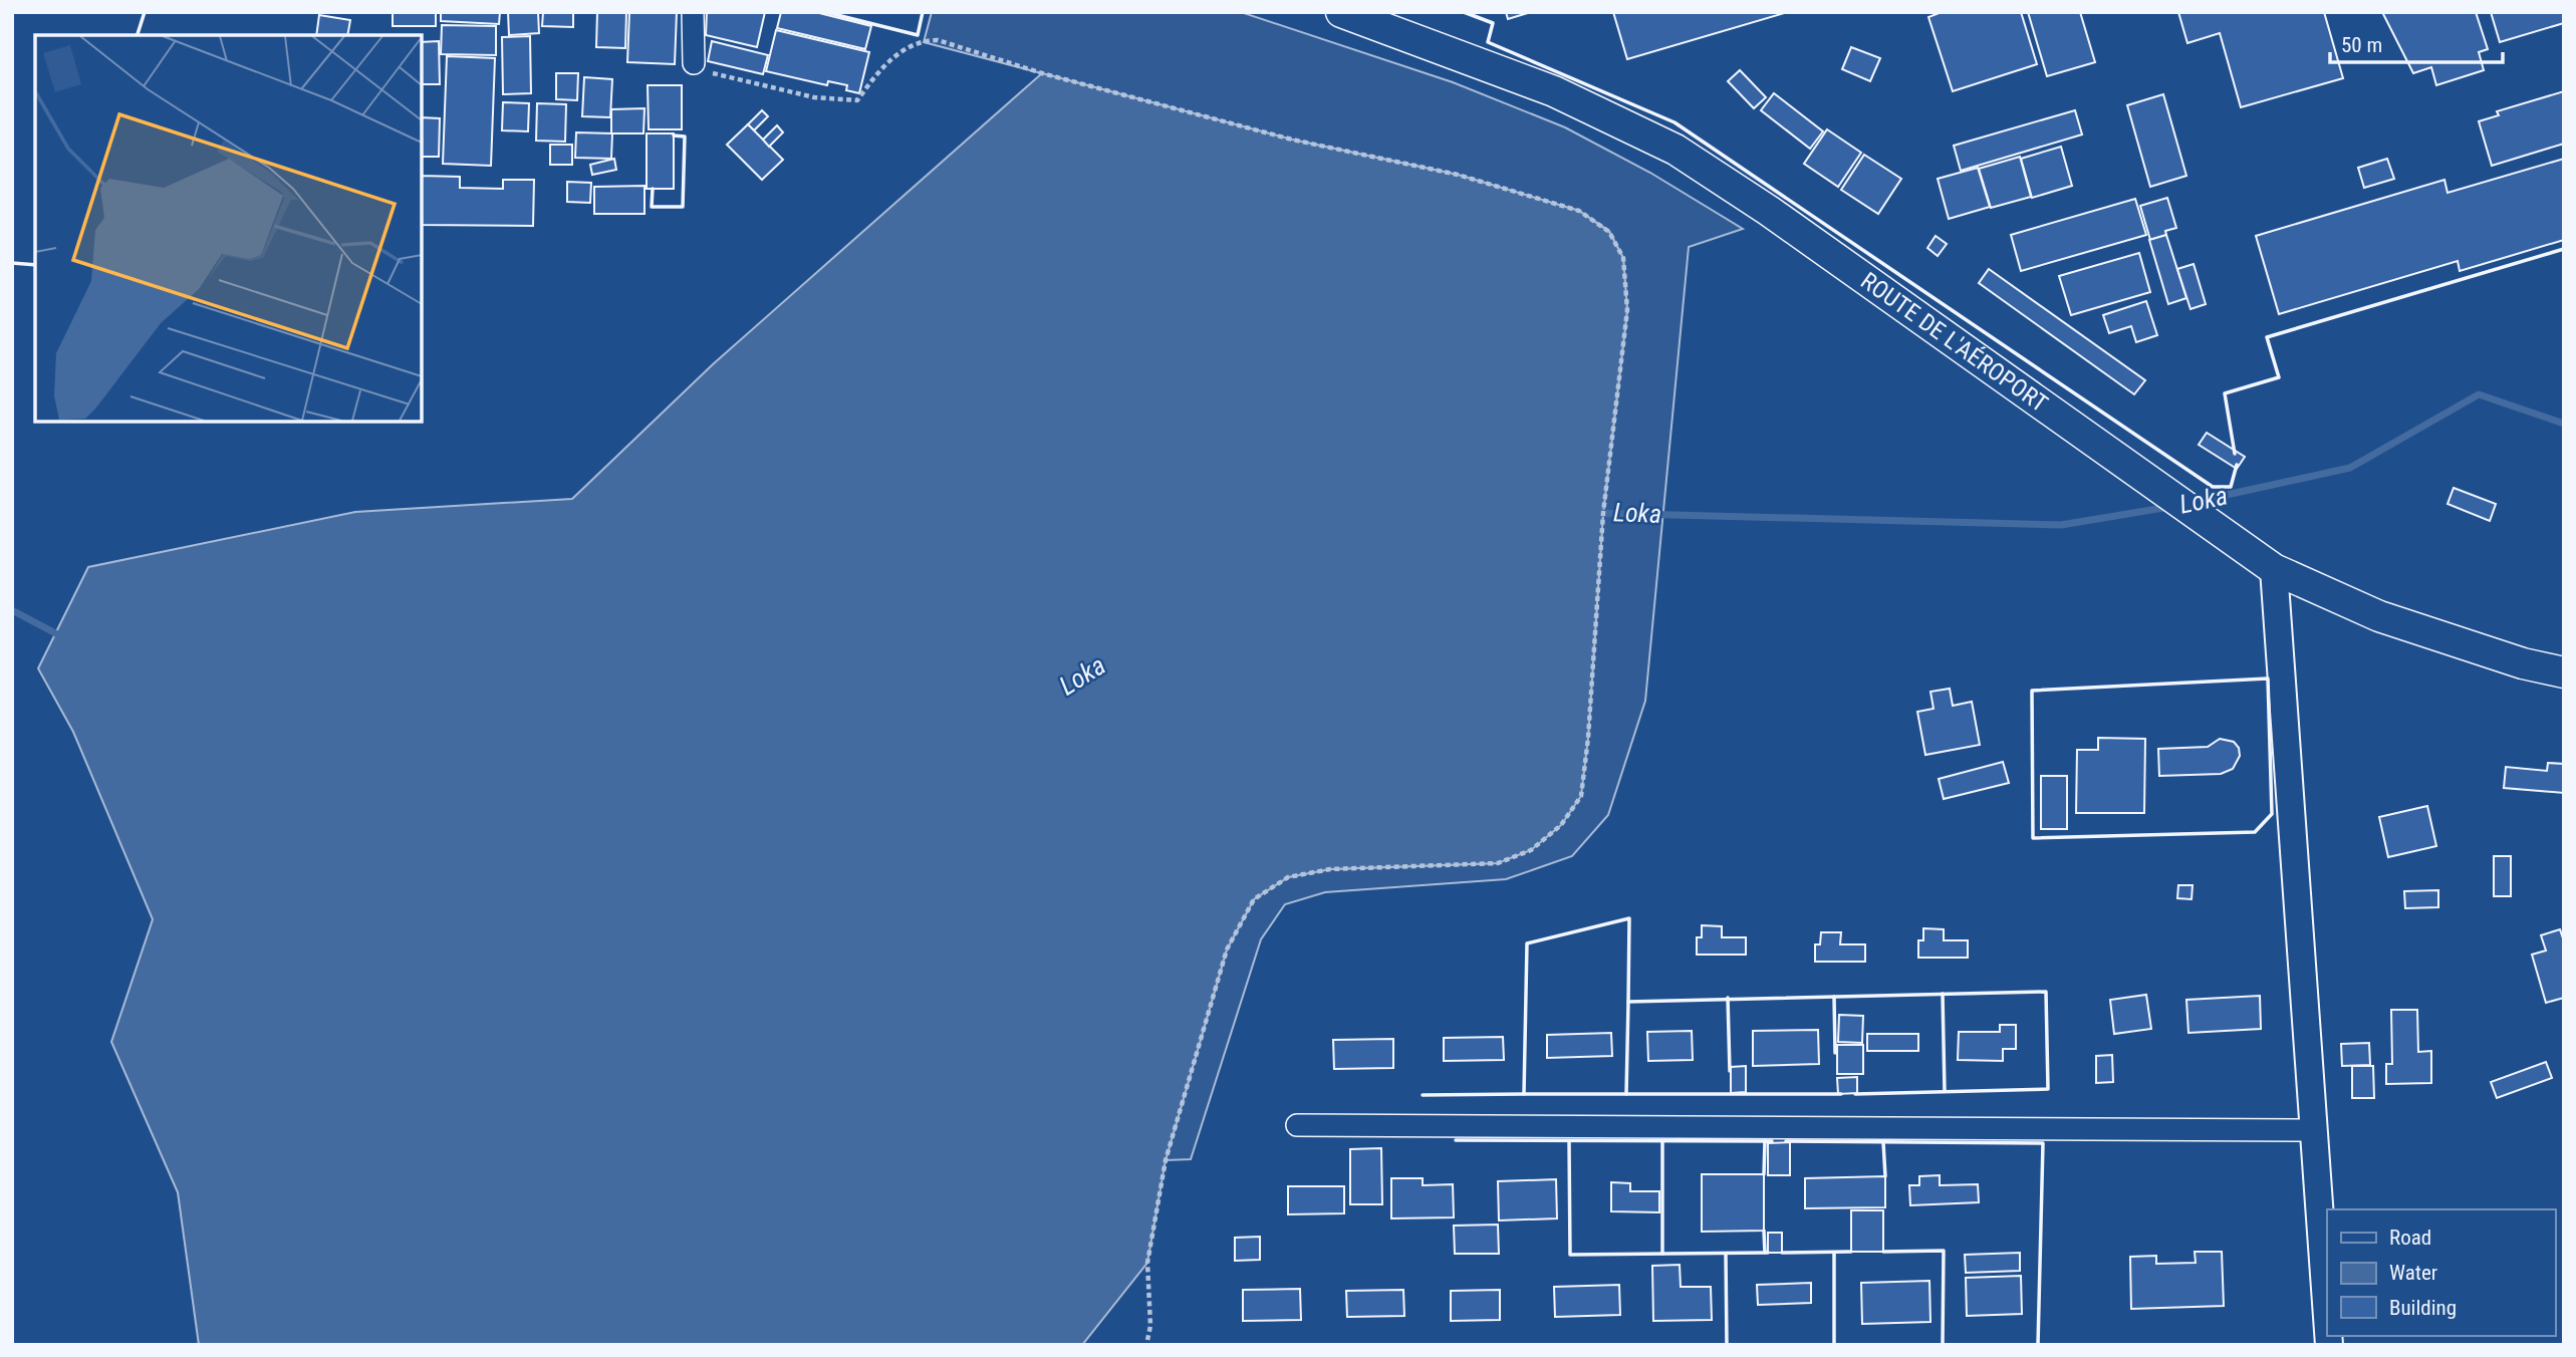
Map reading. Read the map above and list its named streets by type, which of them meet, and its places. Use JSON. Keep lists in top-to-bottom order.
{
  "streets": {
    "main road": ["ROUTE DE L'AÉROPORT"]
  },
  "water": ["Loka"],
  "legend": ["Road", "Water", "Building"],
  "scale_bar": "50 m"
}
